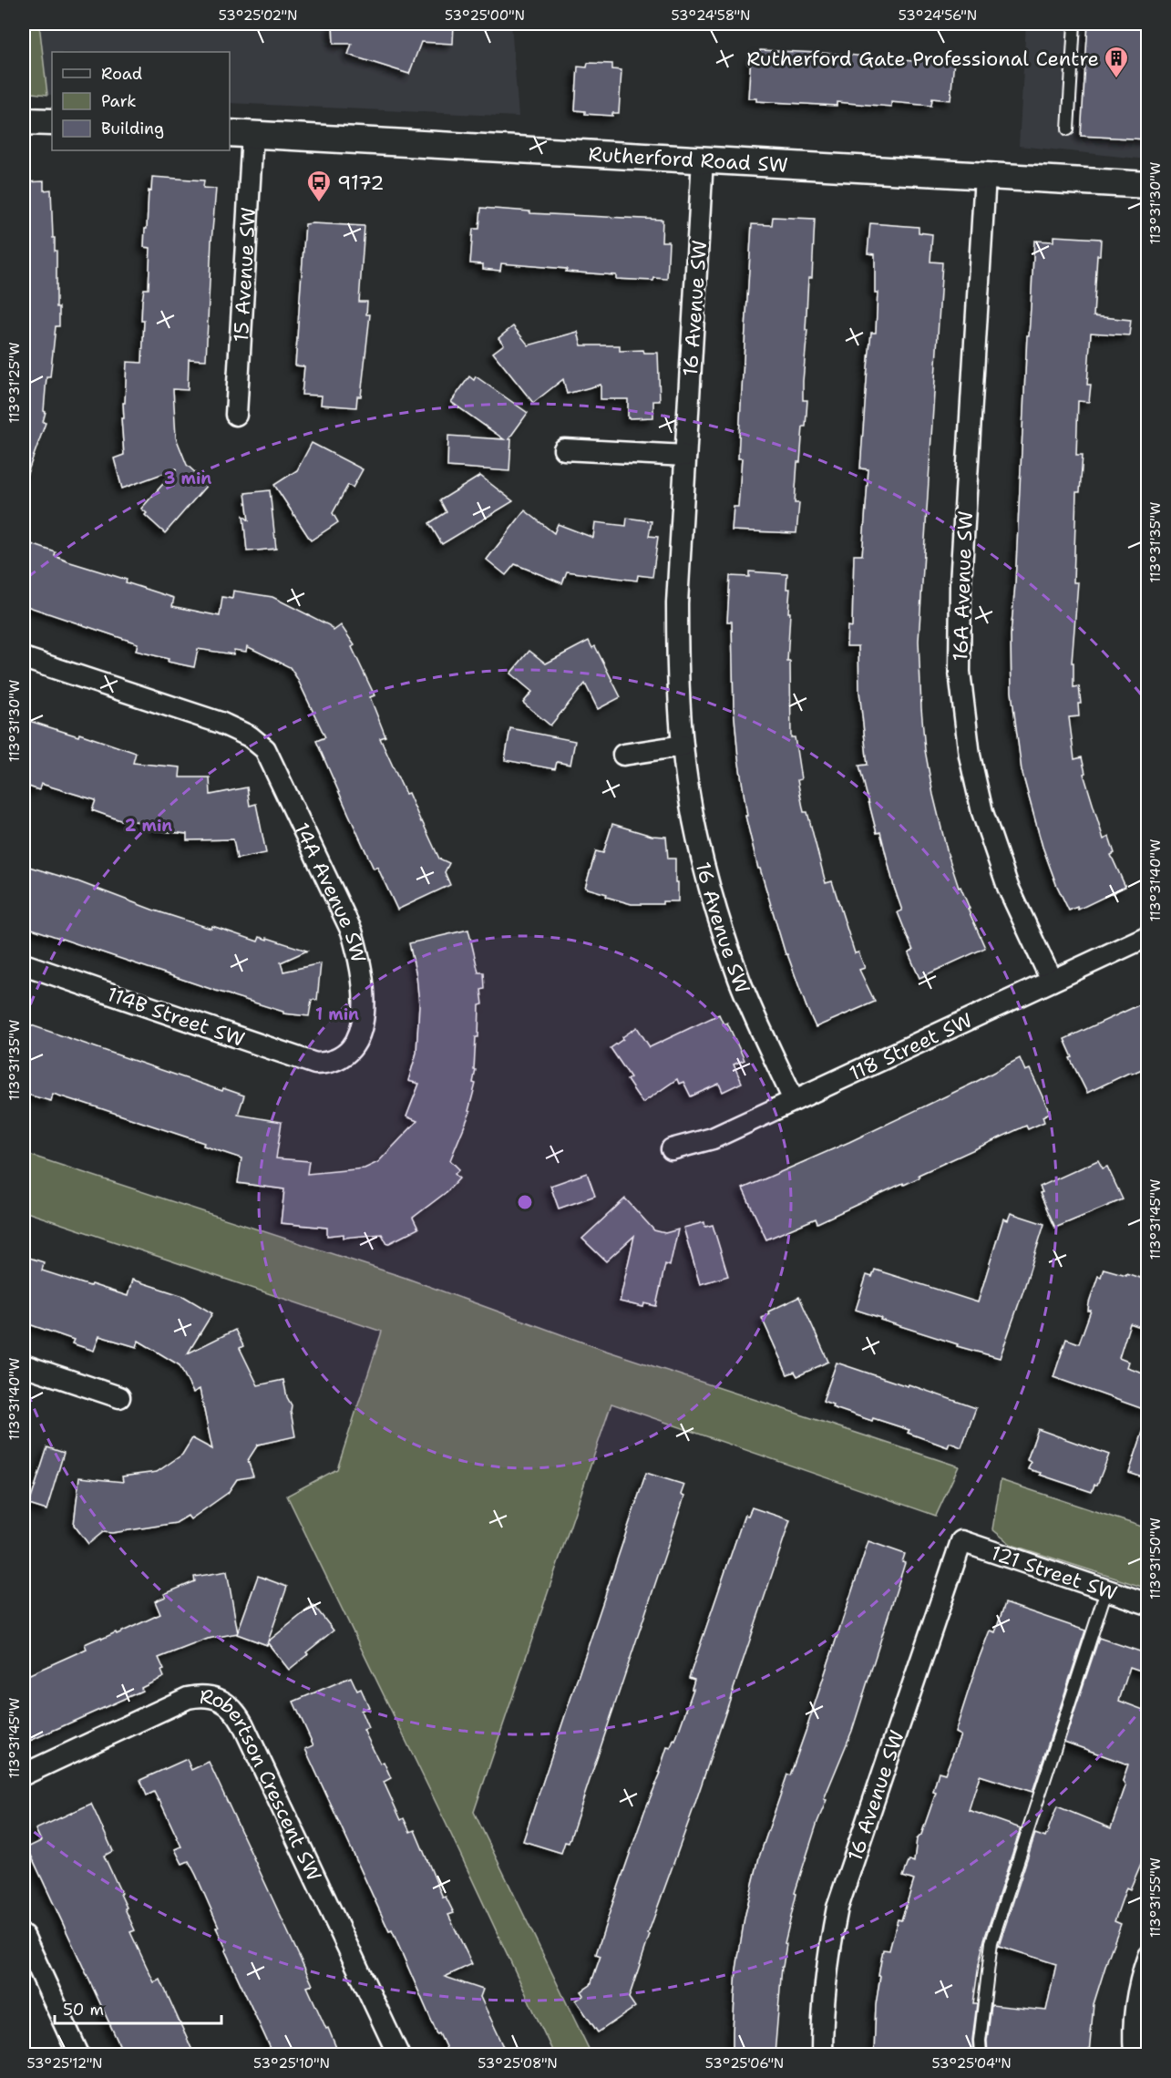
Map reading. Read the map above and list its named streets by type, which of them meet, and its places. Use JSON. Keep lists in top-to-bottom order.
{
  "streets": {
    "street": [
      "Rutherford Road SW",
      "15 Avenue SW",
      "16 Avenue SW",
      "16A Avenue SW",
      "14A Avenue SW",
      "114B Street SW",
      "118 Street SW",
      "121 Street SW",
      "Robertson Crescent SW"
    ]
  },
  "crossings": [
    ["Rutherford Road SW", "15 Avenue SW"],
    ["Rutherford Road SW", "16 Avenue SW"],
    ["Rutherford Road SW", "16A Avenue SW"],
    ["16 Avenue SW", "118 Street SW"],
    ["16 Avenue SW", "121 Street SW"],
    ["16A Avenue SW", "118 Street SW"],
    ["14A Avenue SW", "114B Street SW"]
  ],
  "places": {
    "building": ["Rutherford Gate Professional Centre"],
    "bus stop": ["9172"]
  },
  "legend": ["Road", "Park", "Building"],
  "scale_bar": "50 m",
  "coordinates": [
    "53°25'02\"N",
    "53°25'00\"N",
    "53°24'58\"N",
    "53°24'56\"N",
    "113°31'30\"W",
    "113°31'25\"W",
    "113°31'35\"W",
    "113°31'40\"W",
    "113°31'45\"W",
    "113°31'50\"W",
    "113°31'55\"W",
    "53°25'12\"N",
    "53°25'10\"N",
    "53°25'08\"N",
    "53°25'06\"N",
    "53°25'04\"N"
  ],
  "rings": ["3 min", "2 min", "1 min"]
}
